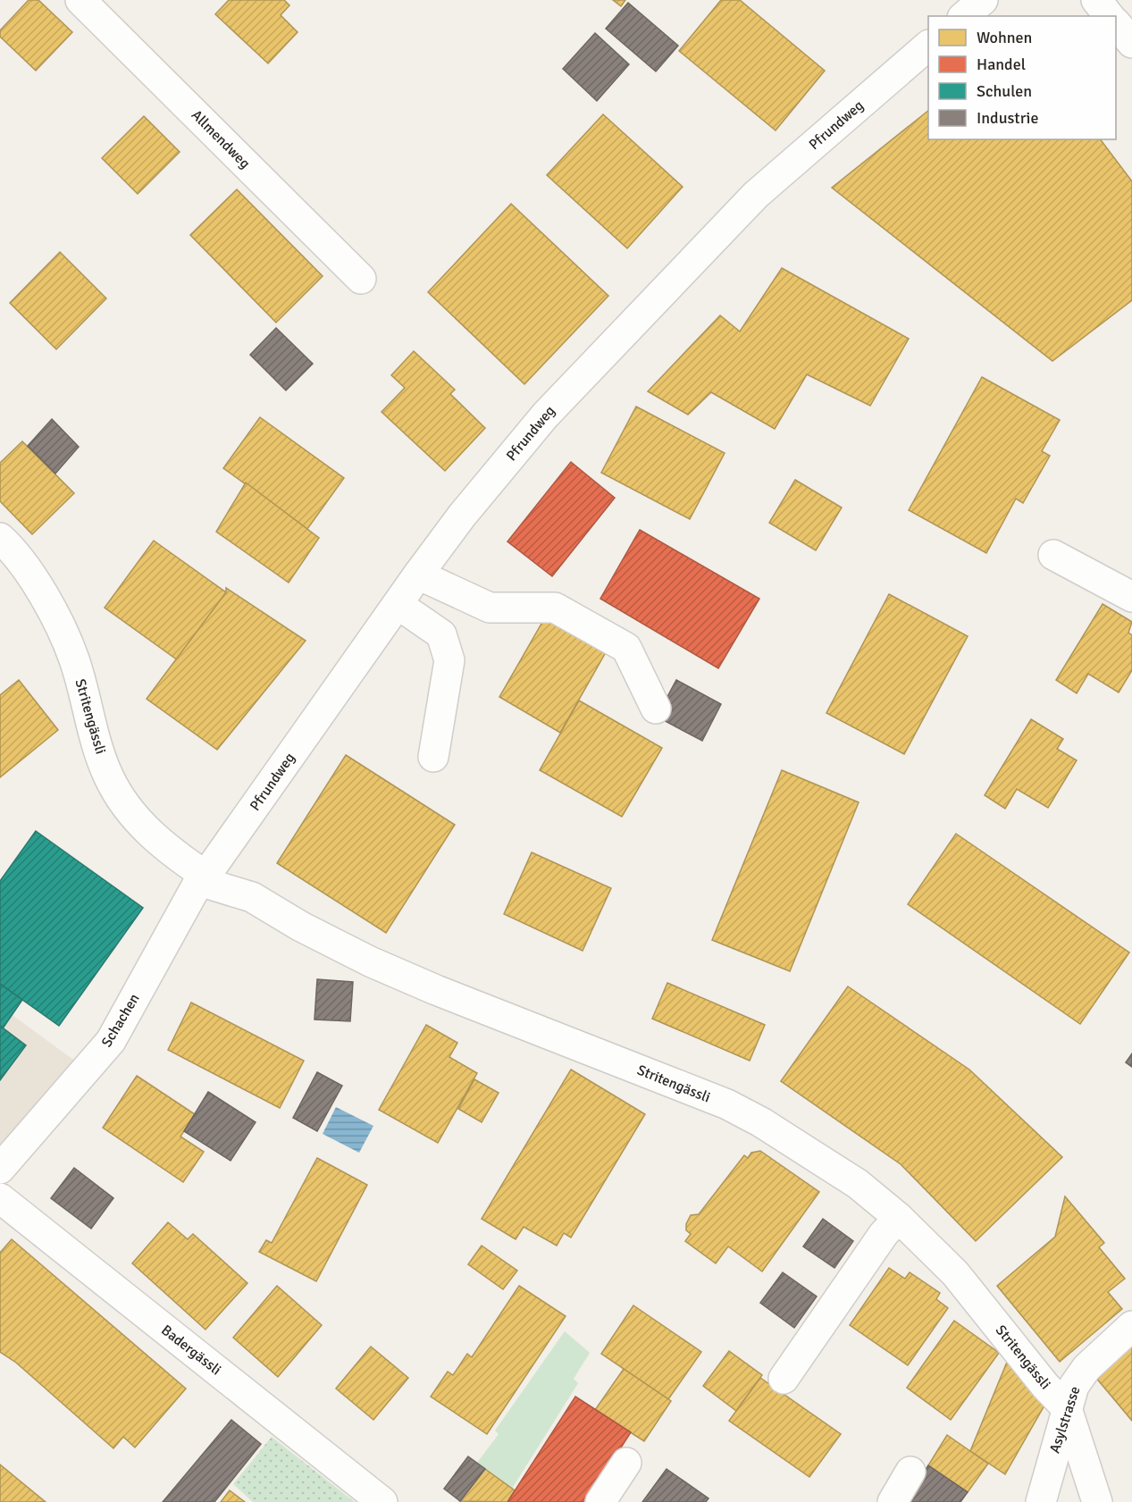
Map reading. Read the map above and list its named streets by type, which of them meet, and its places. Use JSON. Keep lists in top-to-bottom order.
{
  "streets": {
    "street": [
      "Pfrundweg",
      "Allmendweg",
      "Stritengässli",
      "Schachen",
      "Badergässli",
      "Asylstrasse"
    ]
  },
  "crossings": [
    ["Pfrundweg", "Stritengässli"],
    ["Pfrundweg", "Schachen"],
    ["Stritengässli", "Schachen"],
    ["Stritengässli", "Asylstrasse"]
  ],
  "legend": [
    "Wohnen",
    "Handel",
    "Schulen",
    "Industrie"
  ]
}
